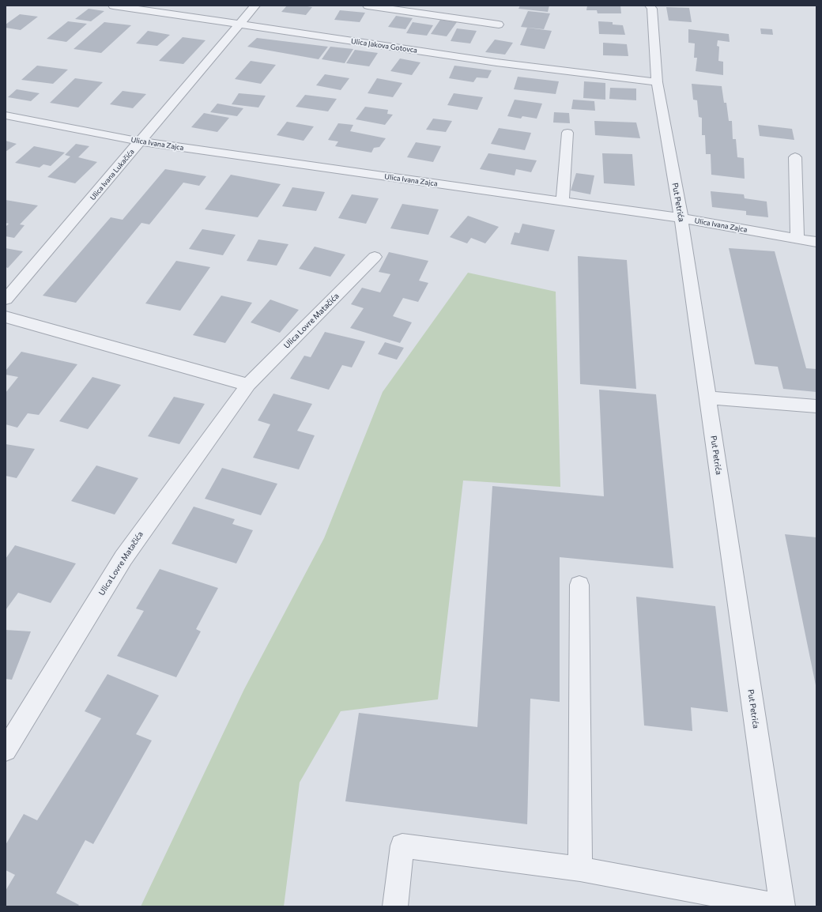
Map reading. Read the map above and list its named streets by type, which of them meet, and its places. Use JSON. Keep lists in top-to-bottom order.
{
  "streets": {
    "street": [
      "Ulica Jakova Gotovca",
      "Ulica Ivana Zajca",
      "Ulica Ivana Lukačića",
      "Put Petrića",
      "Ulica Lovre Matačića"
    ]
  },
  "crossings": [
    ["Ulica Jakova Gotovca", "Ulica Ivana Lukačića"],
    ["Ulica Jakova Gotovca", "Put Petrića"],
    ["Ulica Ivana Zajca", "Ulica Ivana Lukačića"],
    ["Ulica Ivana Zajca", "Put Petrića"]
  ]
}
